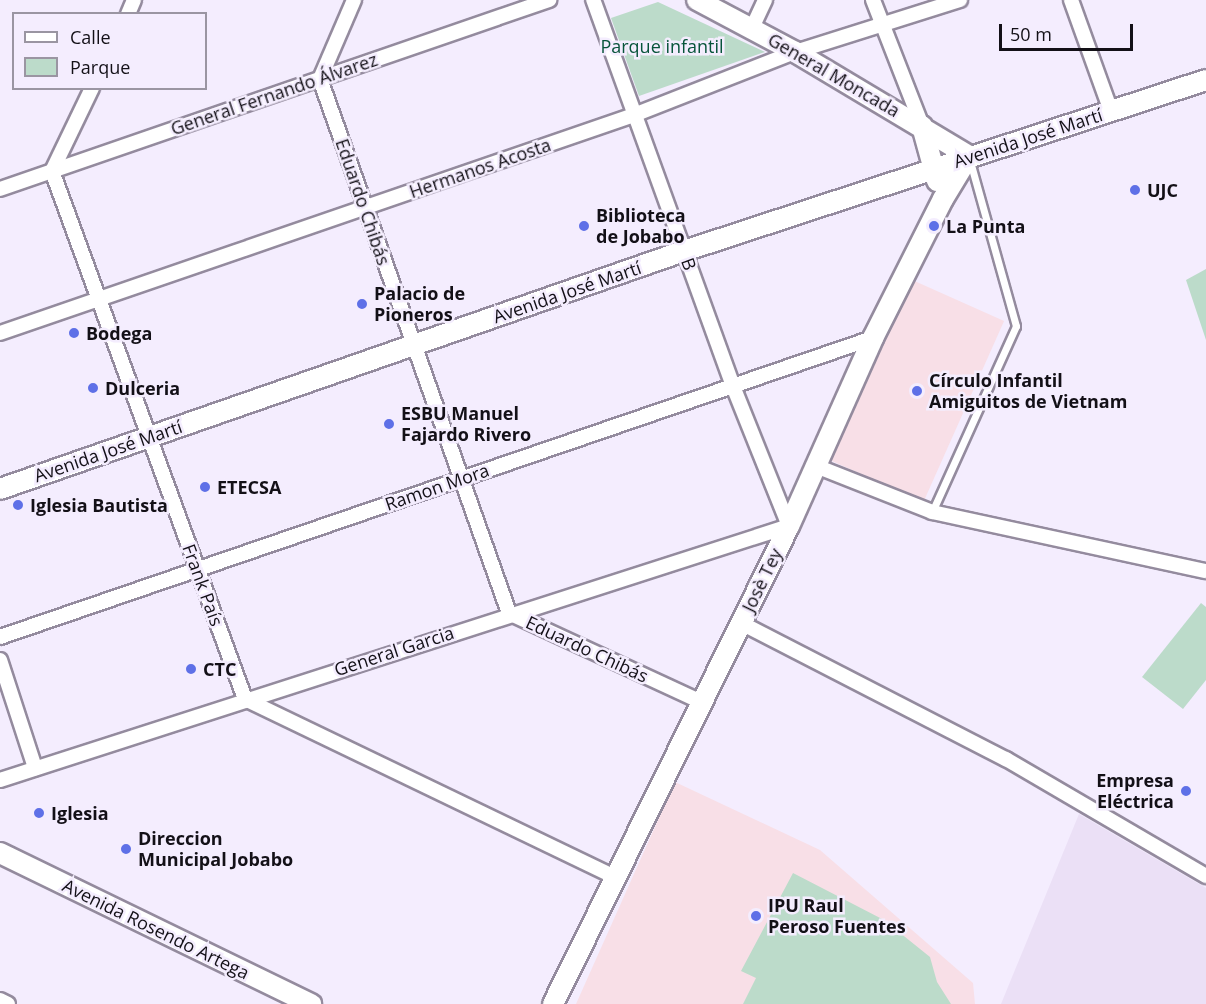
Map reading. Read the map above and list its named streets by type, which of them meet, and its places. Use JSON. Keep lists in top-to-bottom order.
{
  "streets": {
    "main road": [
      "General Moncada",
      "Avenida José Martí",
      "Josè Tey",
      "Avenida Rosendo Artega"
    ],
    "street": [
      "General Fernando Álvarez",
      "Hermanos Acosta",
      "Eduardo Chibás",
      "B",
      "Ramon Mora",
      "Frank País",
      "General Garcia"
    ]
  },
  "crossings": [
    ["General Moncada", "Avenida José Martí"],
    ["General Moncada", "Hermanos Acosta"],
    ["General Moncada", "Josè Tey"],
    ["General Fernando Álvarez", "Eduardo Chibás"],
    ["General Fernando Álvarez", "Frank País"],
    ["Avenida José Martí", "Eduardo Chibás"],
    ["Avenida José Martí", "B"],
    ["Avenida José Martí", "Josè Tey"],
    ["Avenida José Martí", "Frank País"],
    ["Hermanos Acosta", "Eduardo Chibás"],
    ["Hermanos Acosta", "B"],
    ["Hermanos Acosta", "Frank País"],
    ["Eduardo Chibás", "Ramon Mora"],
    ["Eduardo Chibás", "Josè Tey"],
    ["Eduardo Chibás", "General Garcia"],
    ["B", "Ramon Mora"],
    ["B", "Josè Tey"],
    ["B", "General Garcia"],
    ["Ramon Mora", "Josè Tey"],
    ["Ramon Mora", "Frank País"],
    ["Josè Tey", "General Garcia"],
    ["Frank País", "General Garcia"]
  ],
  "parks": ["Parque infantil"],
  "places": [
    "UJC",
    "Biblioteca de Jobabo",
    "La Punta",
    "Palacio de Pioneros",
    "Bodega",
    "Dulceria",
    "Círculo Infantil Amiguitos de Vietnam",
    "ESBU Manuel Fajardo Rivero",
    "ETECSA",
    "Iglesia Bautista",
    "CTC",
    "Empresa Eléctrica",
    "Iglesia",
    "Direccion Municipal Jobabo",
    "IPU Raul Peroso Fuentes"
  ],
  "legend": ["Calle", "Parque"],
  "scale_bar": "50 m"
}
